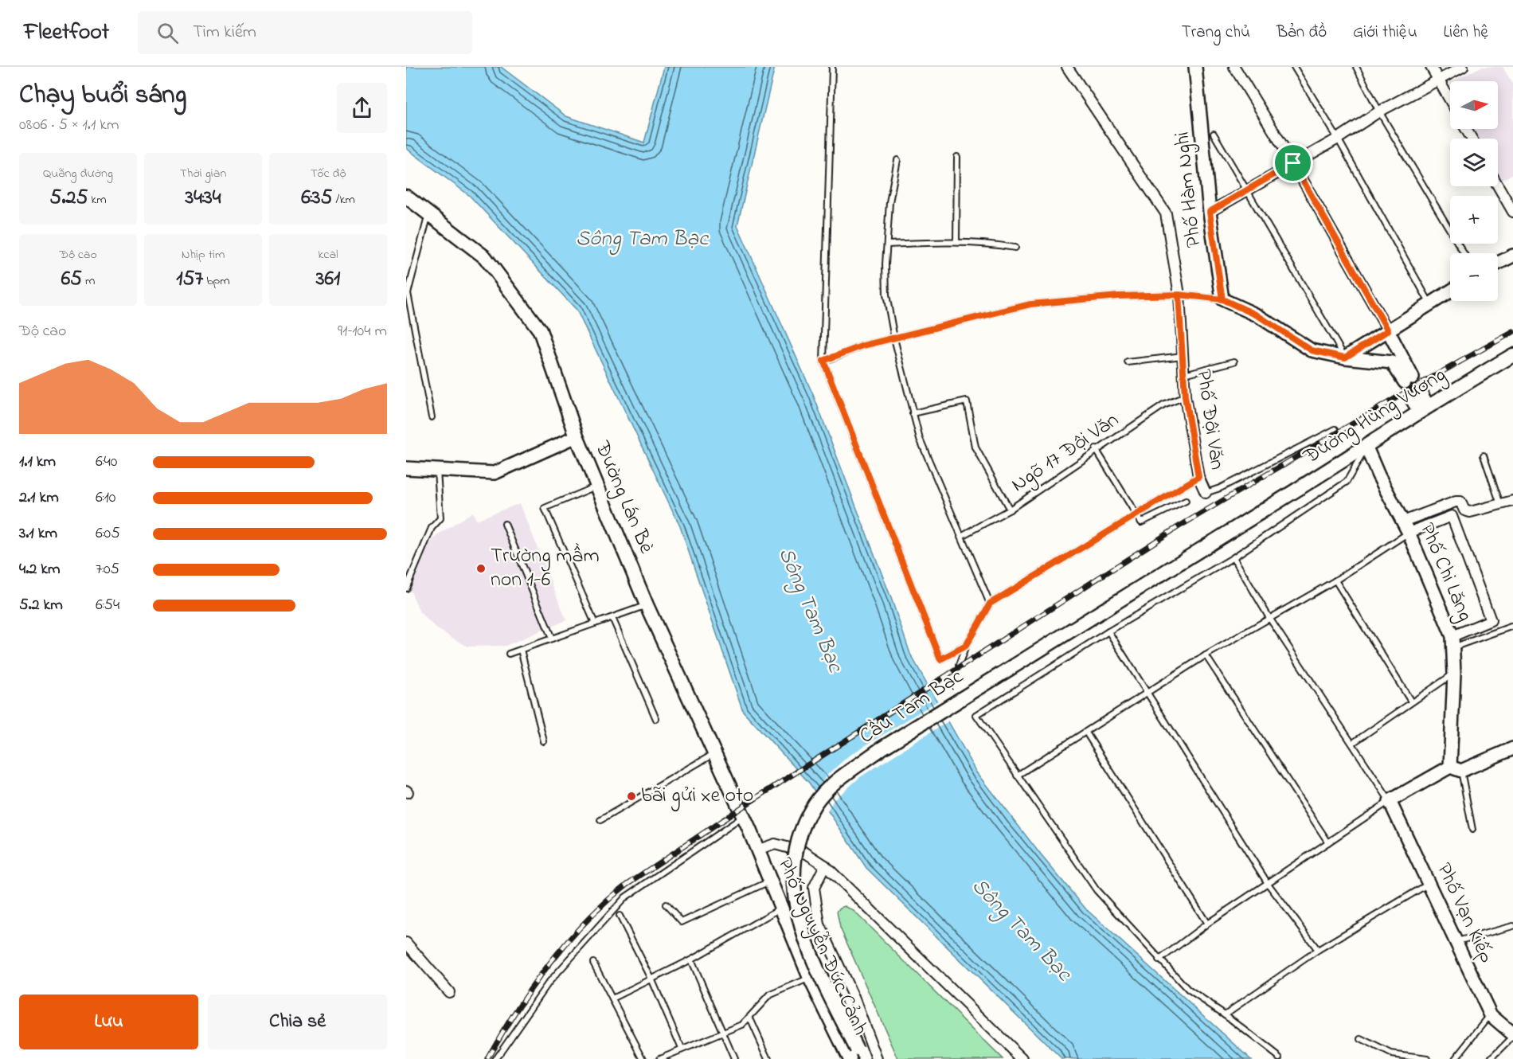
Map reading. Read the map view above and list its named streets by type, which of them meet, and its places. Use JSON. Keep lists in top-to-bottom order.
{
  "streets": {
    "main road": [
      "Đường Hùng Vương",
      "Đường Lán Bè",
      "Cầu Tam Bạc",
      "Phố Nguyễn Đức Cảnh"
    ],
    "street": [
      "Phố Hàm Nghi",
      "Phố Đội Văn",
      "Phố Chi Lăng",
      "Phố Vạn Kiếp"
    ],
    "lane": ["Ngõ 17 Đội Văn"]
  },
  "crossings": [
    ["Đường Hùng Vương", "Phố Chi Lăng"],
    ["Đường Hùng Vương", "Cầu Tam Bạc"],
    ["Phố Đội Văn", "Ngõ 17 Đội Văn"],
    ["Đường Lán Bè", "Phố Nguyễn Đức Cảnh"],
    ["Cầu Tam Bạc", "Phố Nguyễn Đức Cảnh"]
  ],
  "water": ["Sông Tam Bạc"],
  "places": ["Trường mầm non 1-6", "bãi gửi xe oto"],
  "north": "right",
  "page": {
    "header": "Fleetfoot",
    "search": "Tìm kiếm",
    "nav": [
      "Trang chủ",
      "Bản đồ",
      "Giới thiệu",
      "Liên hệ"
    ],
    "heading": ["Chạy buổi sáng", "08:06 · 5 × 1.1 km"],
    "map_buttons": ["+", "−"],
    "stats": [
      ["Quãng đường", "5.25 km"],
      ["Thời gian", "34:34"],
      ["Tốc độ", "6:35 /km"],
      ["Độ cao", "65 m"],
      ["Nhịp tim", "157 bpm"],
      ["kcal", "361"]
    ],
    "chart": ["Độ cao", "91–104 m"],
    "list": [
      {
        "name": "1.1 km",
        "note": "6:40"
      },
      {
        "name": "2.1 km",
        "note": "6:10"
      },
      {
        "name": "3.1 km",
        "note": "6:05"
      },
      {
        "name": "4.2 km",
        "note": "7:05"
      },
      {
        "name": "5.2 km",
        "note": "6:54"
      }
    ],
    "buttons": ["Lưu", "Chia sẻ"]
  }
}
